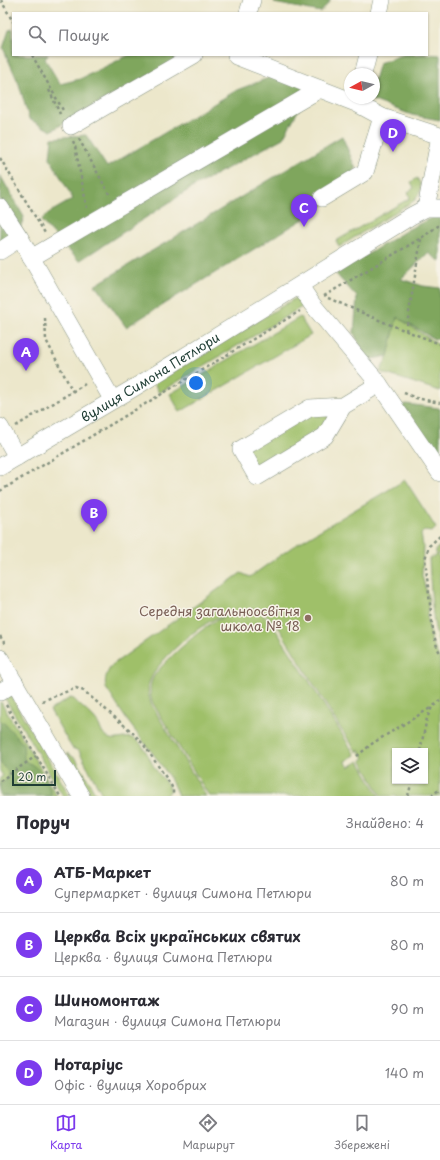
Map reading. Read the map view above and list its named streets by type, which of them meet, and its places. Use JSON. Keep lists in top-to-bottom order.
{
  "streets": {
    "street": ["вулиця Симона Петлюри"]
  },
  "places": ["Середня загальноосвітня школа № 18"],
  "scale_bar": "20 m",
  "north": "left",
  "page": {
    "search": "Пошук",
    "pins": [
      "D",
      "C",
      "A",
      "B"
    ],
    "scale": "20 m",
    "heading": ["Поруч", "Знайдено: 4"],
    "list": [
      {
        "mark": "A",
        "name": "АТБ-Маркет",
        "note": "Супермаркет · вулиця Симона Петлюри",
        "value": "80 m"
      },
      {
        "mark": "B",
        "name": "Церква Всіх українських святих",
        "note": "Церква · вулиця Симона Петлюри",
        "value": "80 m"
      },
      {
        "mark": "C",
        "name": "Шиномонтаж",
        "note": "Магазин · вулиця Симона Петлюри",
        "value": "90 m"
      },
      {
        "mark": "D",
        "name": "Нотаріус",
        "note": "Офіс · вулиця Хоробрих",
        "value": "140 m"
      }
    ],
    "nav": ["Карта", "Маршрут", "Збережені"]
  }
}
